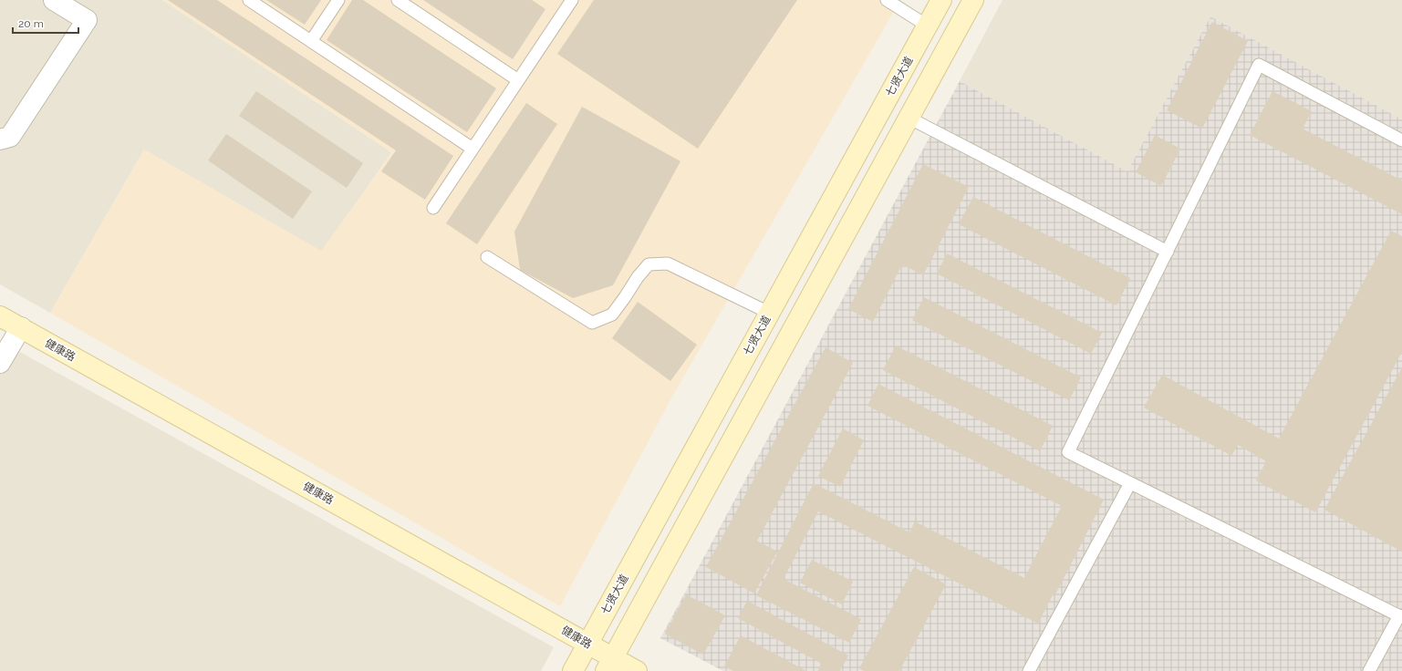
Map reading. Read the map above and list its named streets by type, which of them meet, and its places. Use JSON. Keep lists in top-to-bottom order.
{
  "streets": {
    "main road": ["七贤大道", "健康路"]
  },
  "crossings": [
    ["七贤大道", "健康路"]
  ],
  "scale_bar": "20 m"
}
